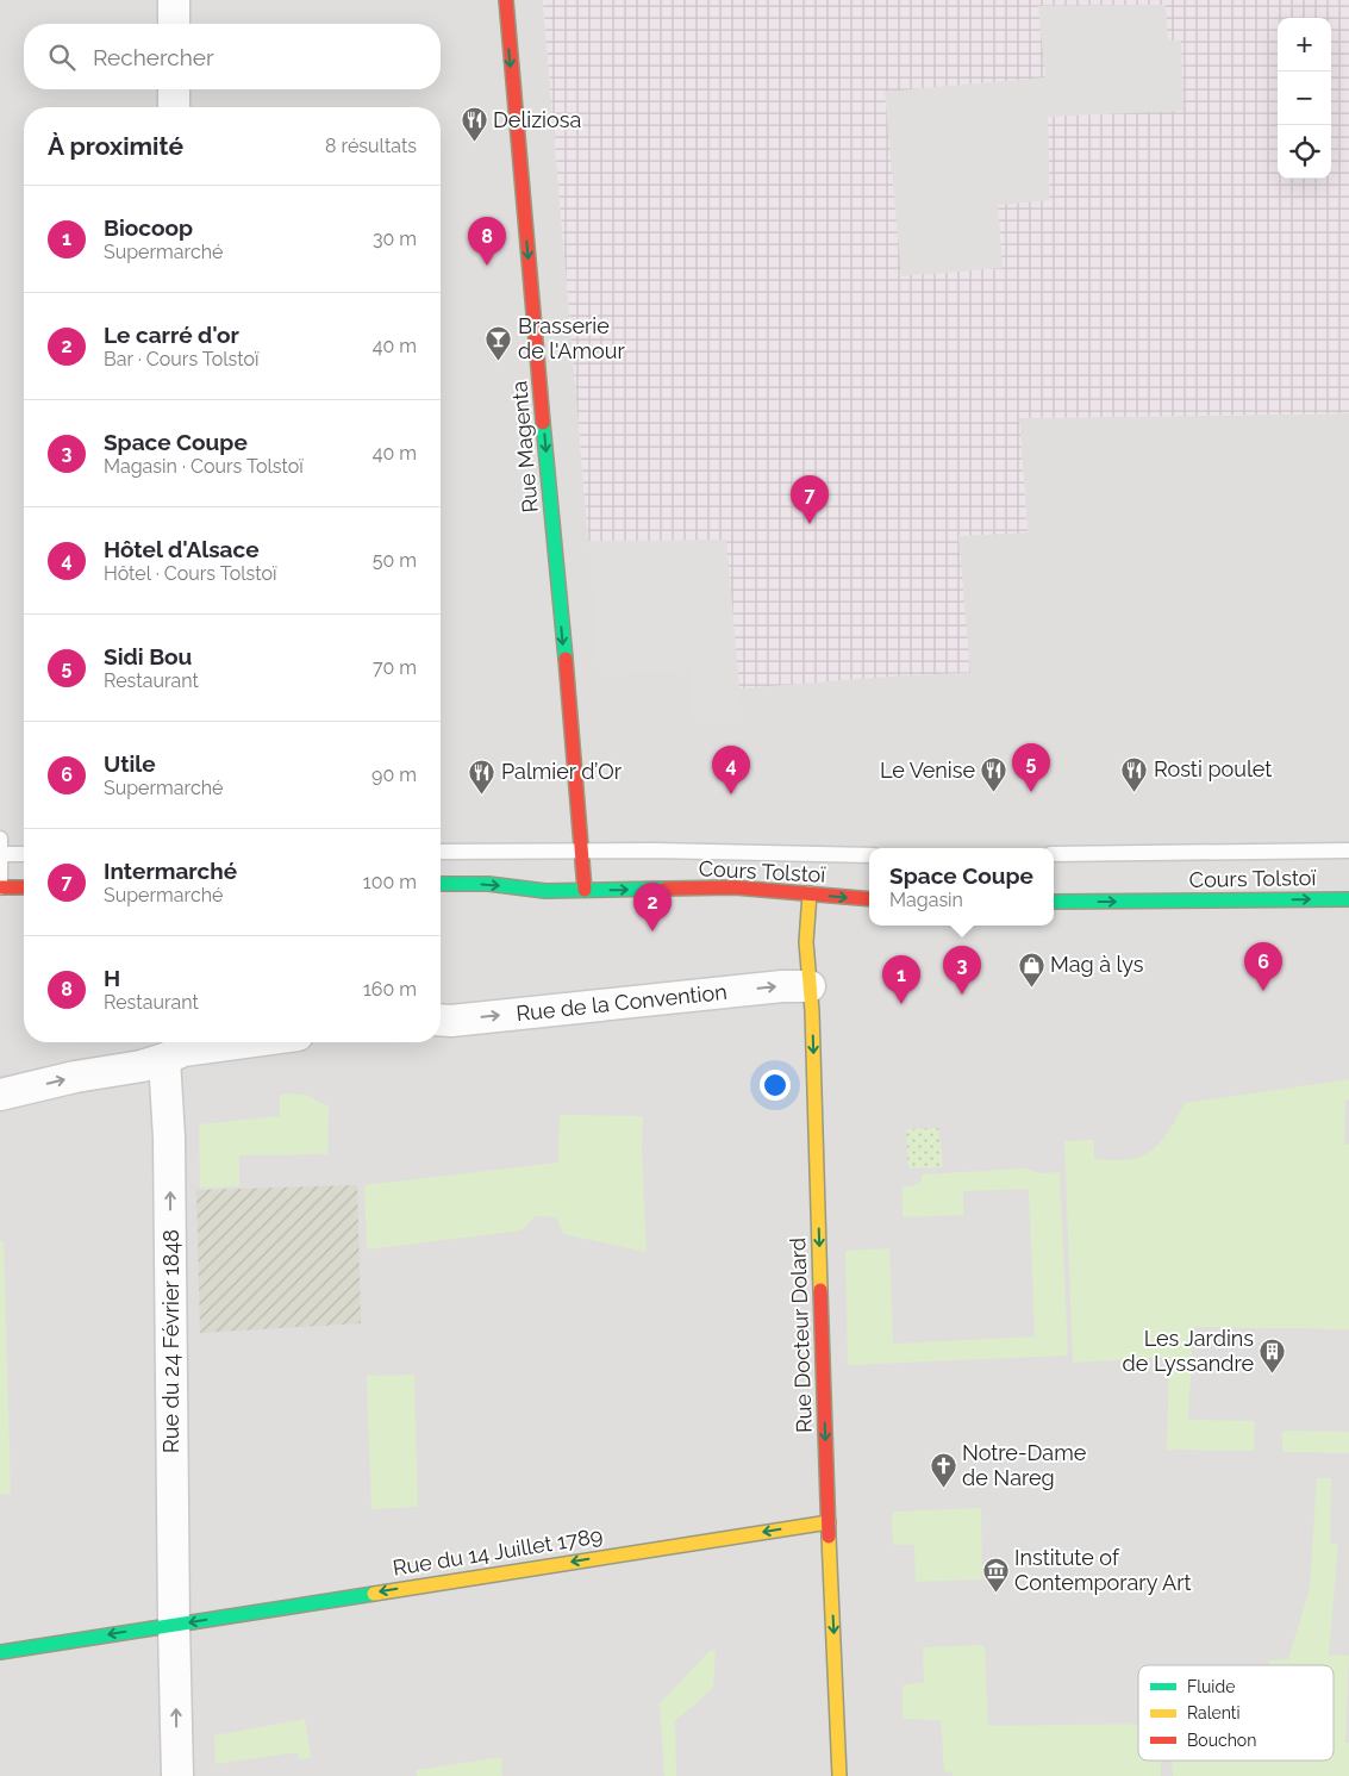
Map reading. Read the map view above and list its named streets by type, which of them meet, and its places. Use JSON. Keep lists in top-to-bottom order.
{
  "streets": {
    "street": [
      "Rue Magenta",
      "Cours Tolstoï",
      "Rue de la Convention",
      "Rue Docteur Dolard",
      "Rue du 24 Février 1848",
      "Rue du 14 Juillet 1789"
    ]
  },
  "crossings": [
    ["Rue Magenta", "Cours Tolstoï"],
    ["Cours Tolstoï", "Rue Docteur Dolard"],
    ["Rue de la Convention", "Rue Docteur Dolard"],
    ["Rue Docteur Dolard", "Rue du 14 Juillet 1789"],
    ["Rue du 24 Février 1848", "Rue du 14 Juillet 1789"]
  ],
  "one_way": [
    "Rue Magenta",
    "Cours Tolstoï",
    "Rue de la Convention",
    "Rue Docteur Dolard",
    "Rue du 24 Février 1848",
    "Rue du 14 Juillet 1789"
  ],
  "places": {
    "restaurant": [
      "Deliziosa",
      "Rosti poulet",
      "Le Venise",
      "Palmier d’Or"
    ],
    "bar": ["Brasserie de l'Amour"],
    "shop": ["Mag à lys"],
    "building": ["Les Jardins de Lyssandre"],
    "church": ["Notre-Dame de Nareg"],
    "museum": ["Institute of Contemporary Art"]
  },
  "legend": ["Fluide", "Ralenti", "Bouchon"],
  "page": {
    "map_buttons": ["+", "−"],
    "search": "Rechercher",
    "heading": ["À proximité", "8 résultats"],
    "list": [
      {
        "mark": "1",
        "name": "Biocoop",
        "note": "Supermarché",
        "value": "30 m"
      },
      {
        "mark": "2",
        "name": "Le carré d'or",
        "note": "Bar · Cours Tolstoï",
        "value": "40 m"
      },
      {
        "mark": "3",
        "name": "Space Coupe",
        "note": "Magasin · Cours Tolstoï",
        "value": "40 m"
      },
      {
        "mark": "4",
        "name": "Hôtel d'Alsace",
        "note": "Hôtel · Cours Tolstoï",
        "value": "50 m"
      },
      {
        "mark": "5",
        "name": "Sidi Bou",
        "note": "Restaurant",
        "value": "70 m"
      },
      {
        "mark": "6",
        "name": "Utile",
        "note": "Supermarché",
        "value": "90 m"
      },
      {
        "mark": "7",
        "name": "Intermarché",
        "note": "Supermarché",
        "value": "100 m"
      },
      {
        "mark": "8",
        "name": "H",
        "note": "Restaurant",
        "value": "160 m"
      }
    ],
    "pins": [
      "8",
      "7",
      "5",
      "4",
      "2",
      "6",
      "3",
      "1"
    ],
    "popup": ["Space Coupe", "Magasin"]
  }
}
